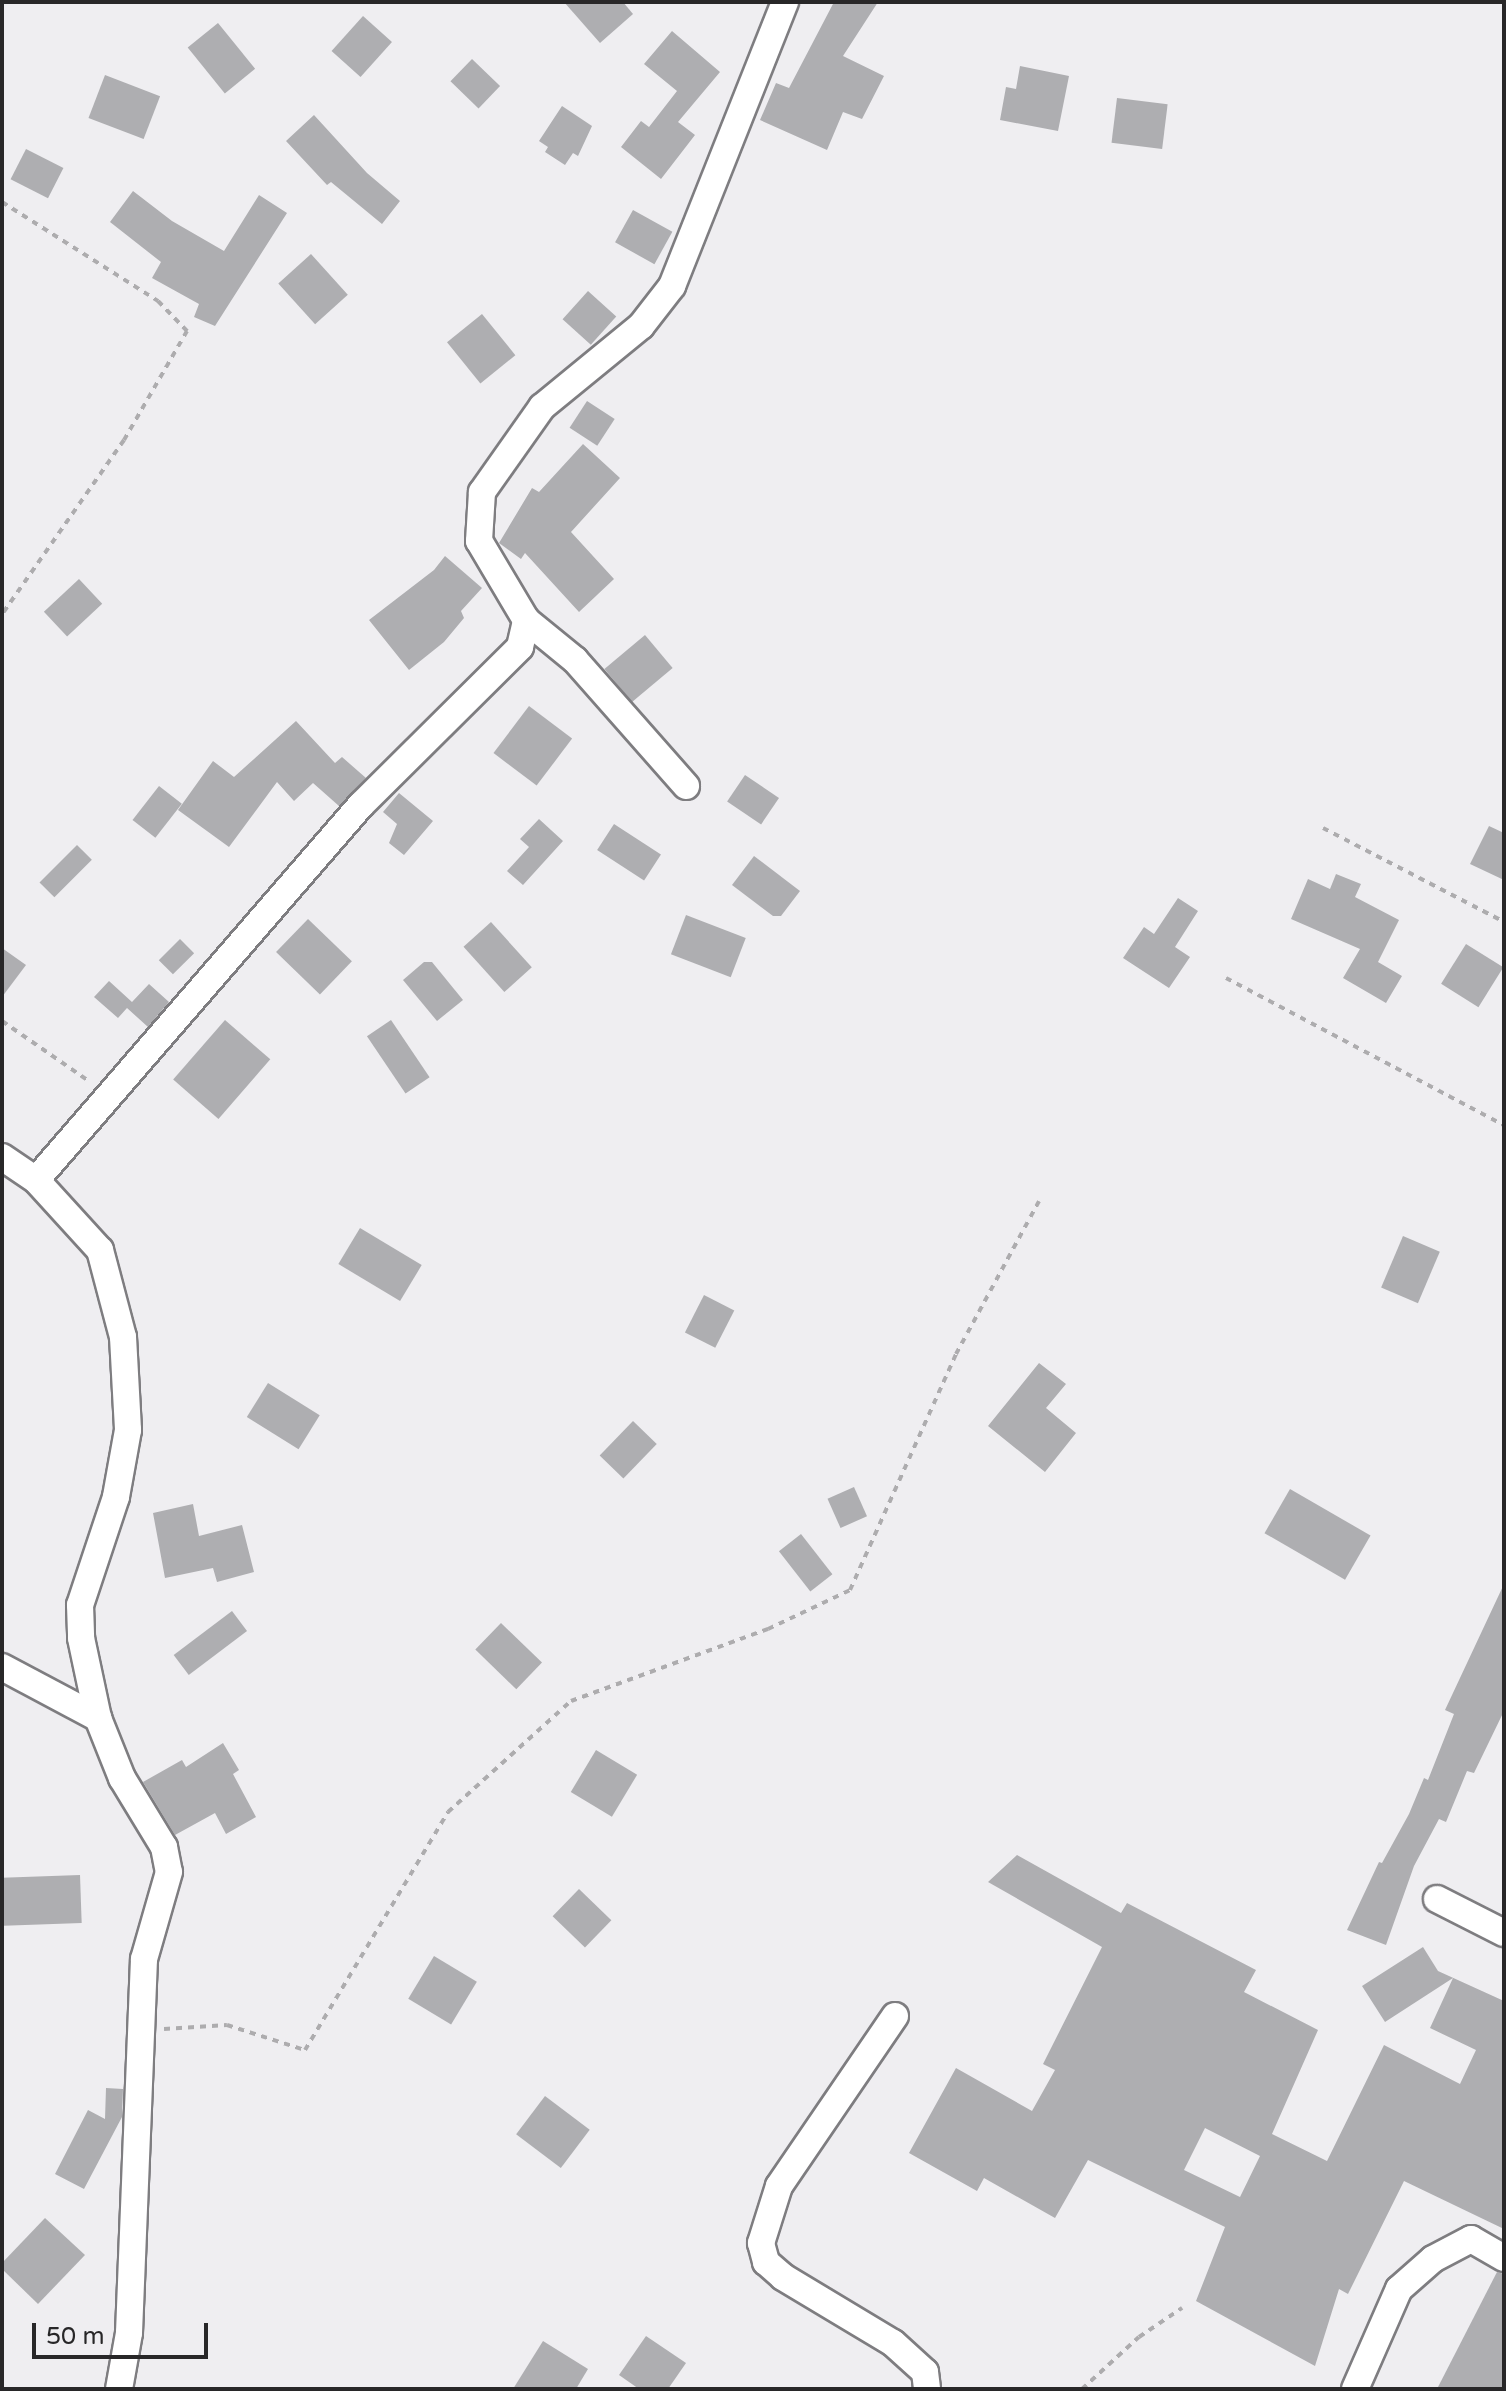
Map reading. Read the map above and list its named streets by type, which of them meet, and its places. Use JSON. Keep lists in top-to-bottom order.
{
  "scale_bar": "50 m"
}
